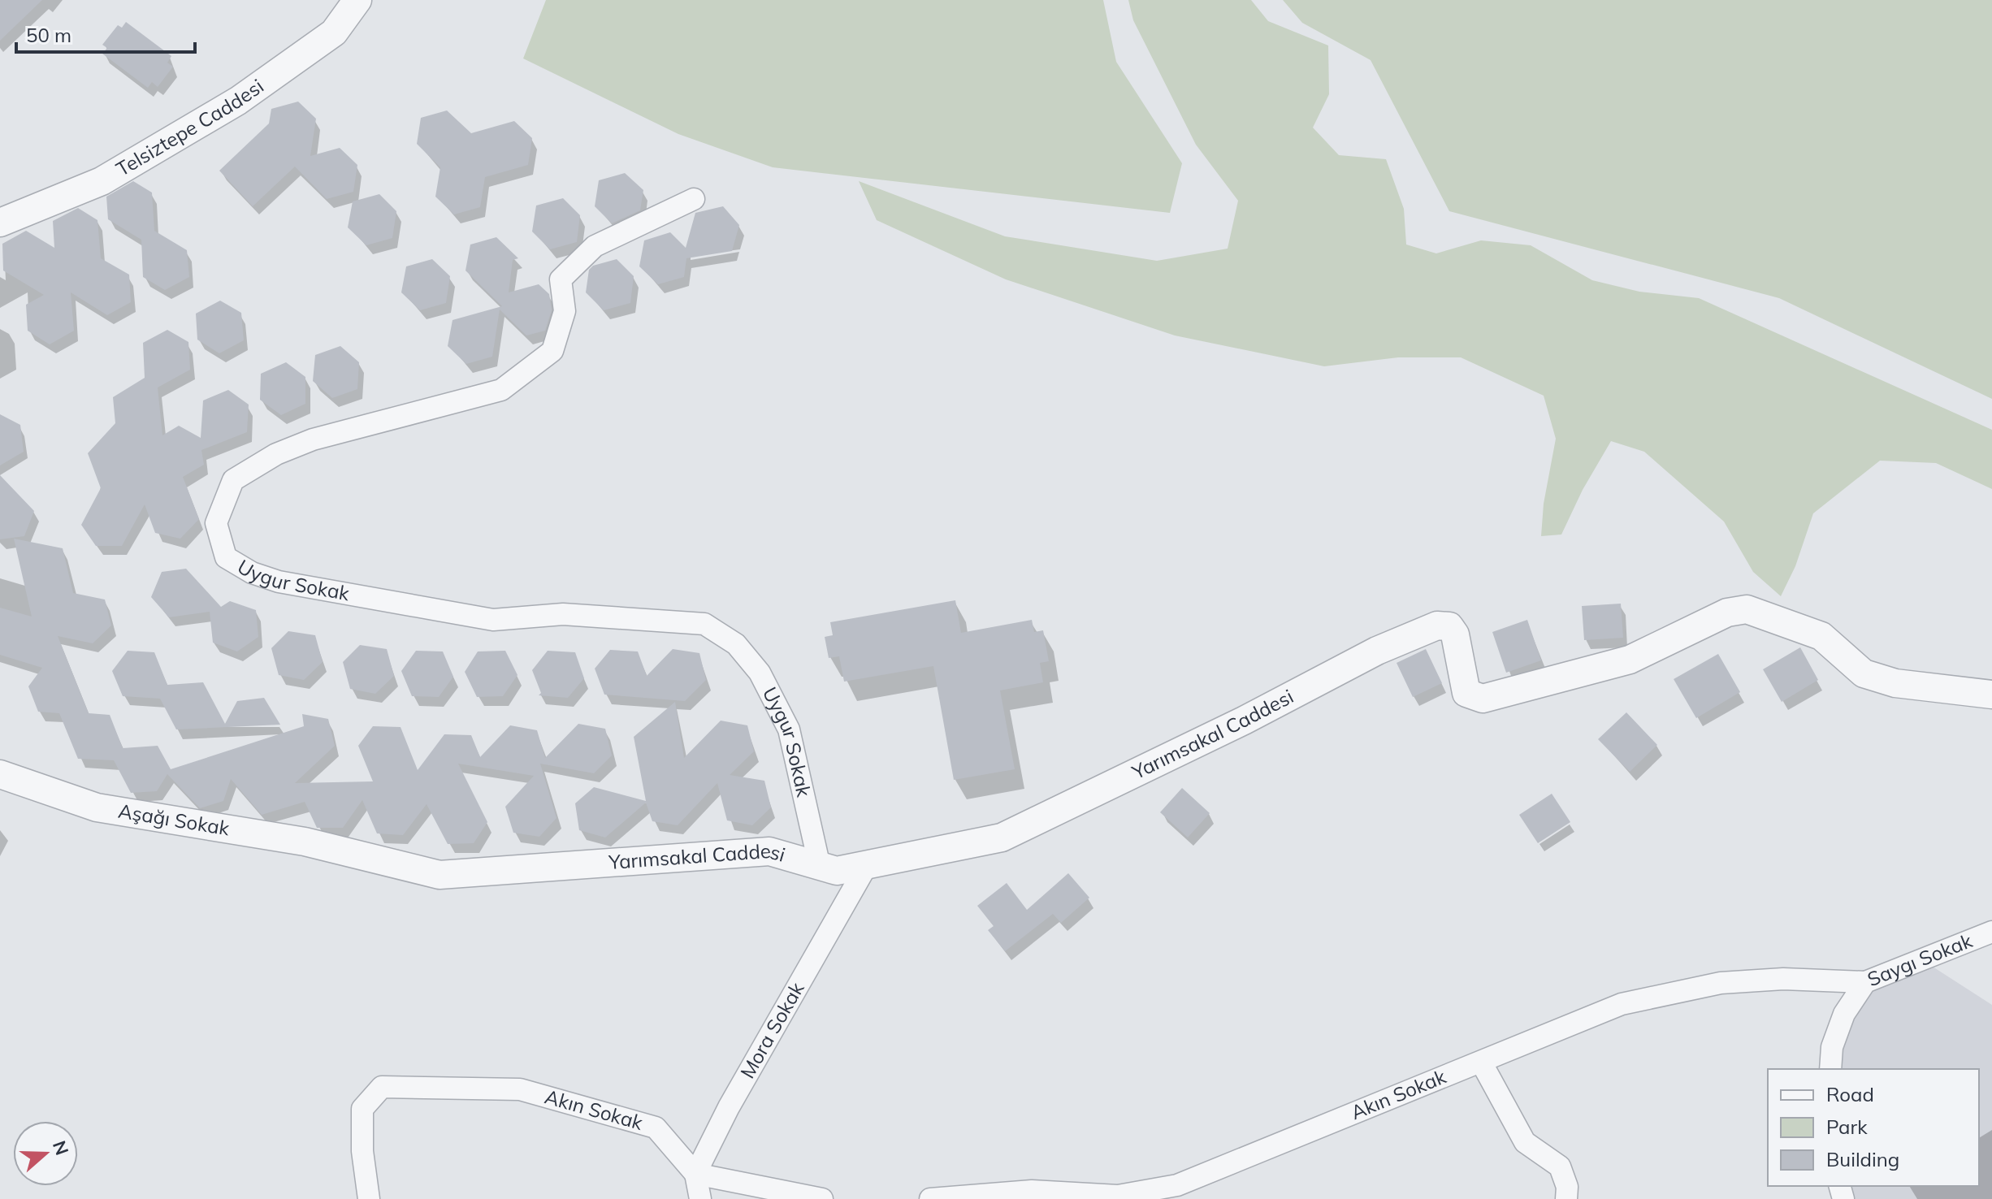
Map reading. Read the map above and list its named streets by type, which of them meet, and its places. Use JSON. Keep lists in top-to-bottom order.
{
  "streets": {
    "street": [
      "Telsiztepe Caddesi",
      "Uygur Sokak",
      "Yarımsakal Caddesi",
      "Aşağı Sokak",
      "Saygı Sokak",
      "Mora Sokak",
      "Akın Sokak"
    ]
  },
  "crossings": [
    ["Uygur Sokak", "Yarımsakal Caddesi"],
    ["Yarımsakal Caddesi", "Aşağı Sokak"],
    ["Yarımsakal Caddesi", "Mora Sokak"],
    ["Saygı Sokak", "Akın Sokak"],
    ["Mora Sokak", "Akın Sokak"]
  ],
  "legend": ["Road", "Park", "Building"],
  "scale_bar": "50 m",
  "north": "right"
}
